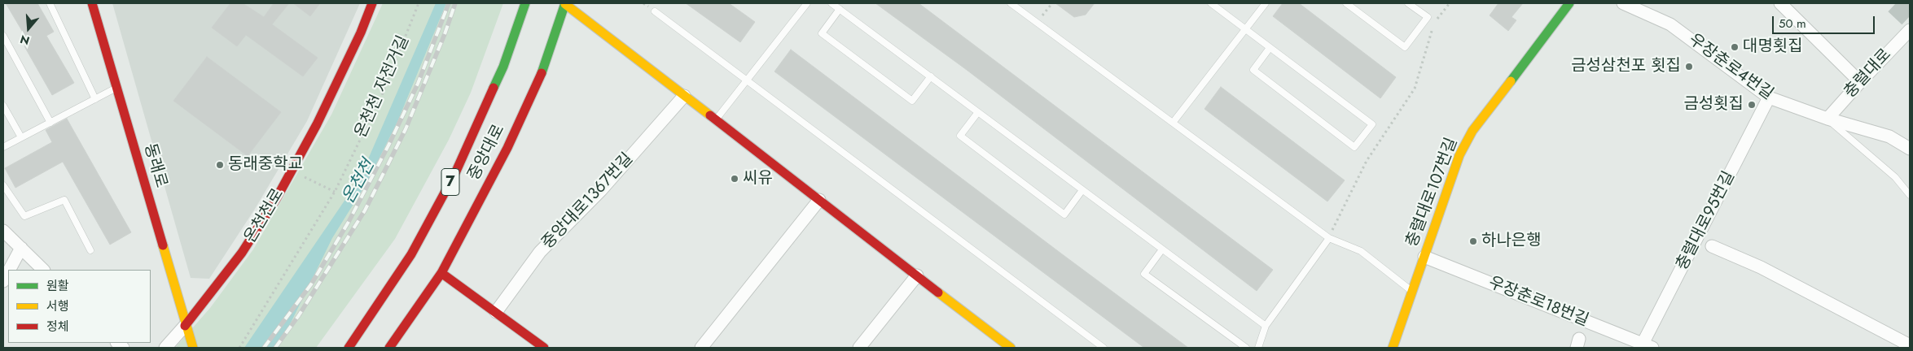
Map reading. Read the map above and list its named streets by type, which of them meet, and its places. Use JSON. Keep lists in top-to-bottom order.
{
  "streets": {
    "street": [
      "우장춘로4번길",
      "충렬대로",
      "중앙대로",
      "동래로",
      "7",
      "충렬대로107번길",
      "중앙대로1367번길",
      "온천천로",
      "충렬대로95번길",
      "우장춘로18번길"
    ],
    "path": ["온천천 자전거길"]
  },
  "crossings": [
    ["우장춘로4번길", "충렬대로"],
    ["우장춘로4번길", "충렬대로95번길"],
    ["동래로", "온천천로"],
    ["충렬대로107번길", "우장춘로18번길"],
    ["충렬대로95번길", "우장춘로18번길"]
  ],
  "water": ["온천천"],
  "places": [
    "대명횟집",
    "금성삼천포 횟집",
    "금성횟집",
    "동래중학교",
    "씨유",
    "하나은행"
  ],
  "legend": ["원활", "서행", "정체"],
  "scale_bar": "50 m",
  "north": "bottom"
}
